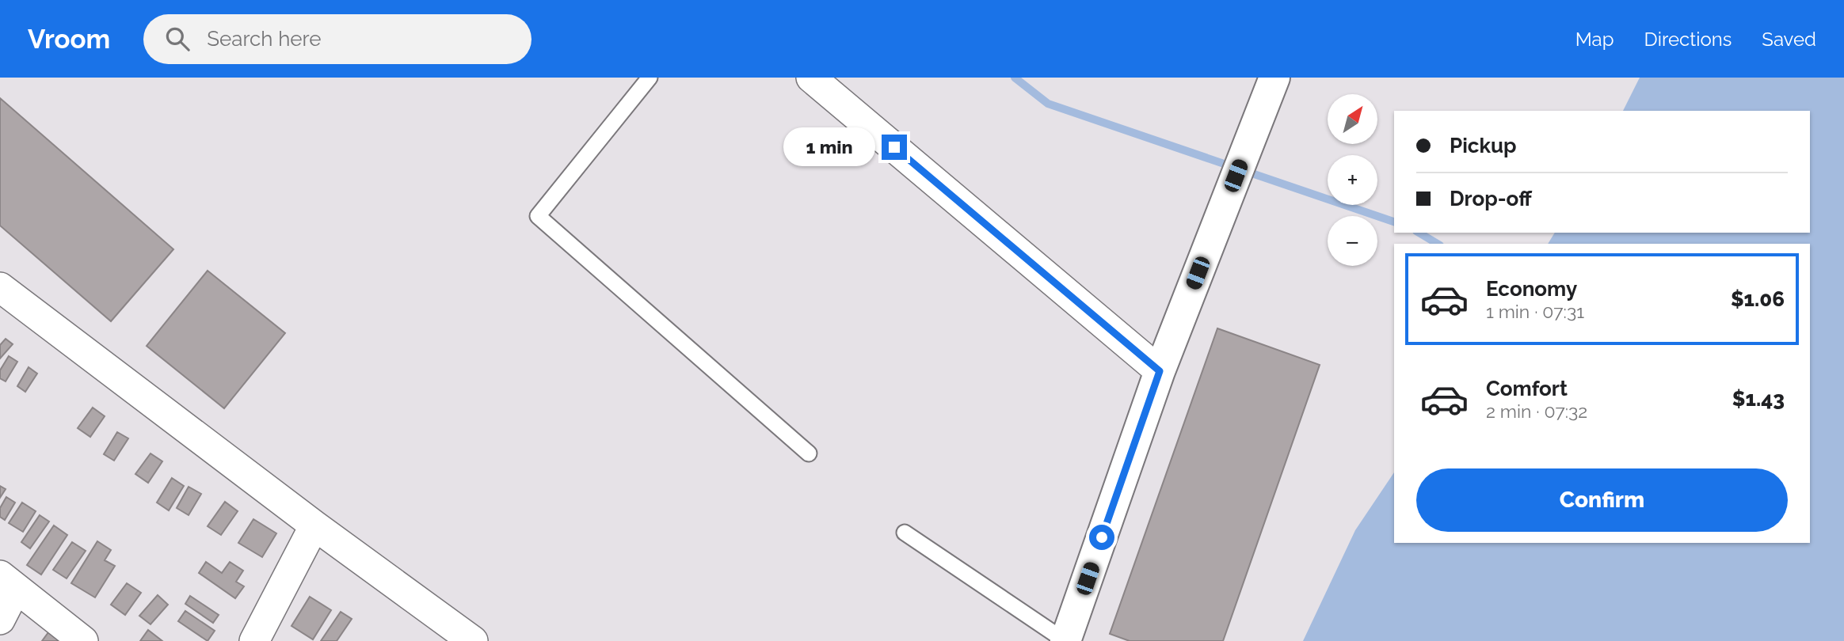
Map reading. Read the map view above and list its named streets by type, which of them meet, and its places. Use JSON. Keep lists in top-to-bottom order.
{
  "north": "top right",
  "page": {
    "header": "Vroom",
    "search": "Search here",
    "nav": ["Map", "Directions", "Saved"],
    "map_buttons": ["+", "−"],
    "banner": ["Pickup", "Drop-off"],
    "bubble": "1 min",
    "list": [
      {
        "name": "Economy",
        "note": "1 min · 07:31",
        "value": "$1.06"
      },
      {
        "name": "Comfort",
        "note": "2 min · 07:32",
        "value": "$1.43"
      }
    ],
    "buttons": "Confirm"
  }
}
